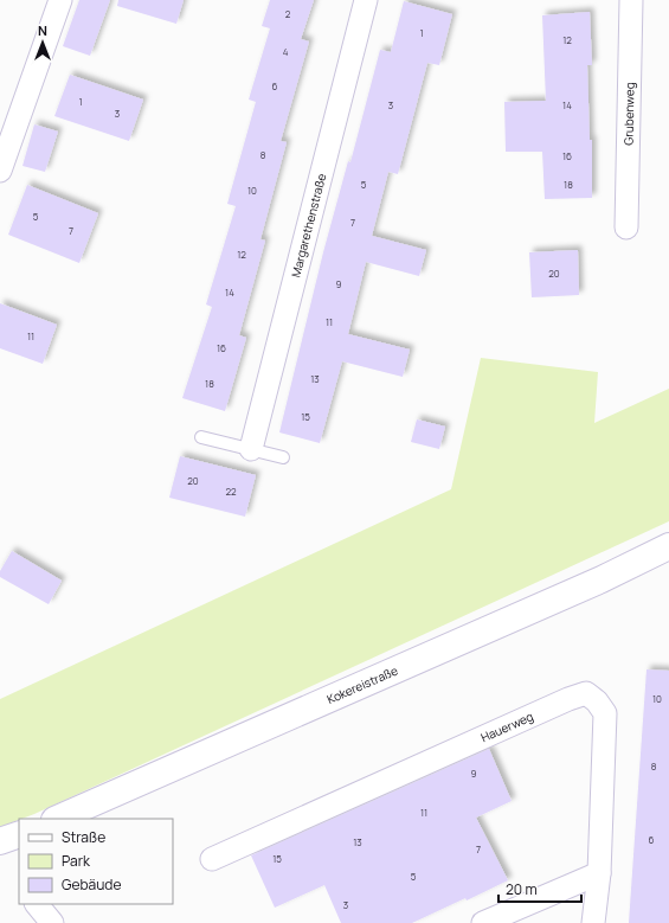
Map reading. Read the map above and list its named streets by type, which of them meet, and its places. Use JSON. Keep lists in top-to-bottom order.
{
  "streets": {
    "main road": ["Kokereistraße"],
    "street": ["Grubenweg", "Margarethenstraße", "Hauerweg"]
  },
  "house_numbers": [
    "2",
    "1",
    "12",
    "4",
    "6",
    "1",
    "3",
    "14",
    "3",
    "8",
    "16",
    "5",
    "18",
    "10",
    "5",
    "7",
    "7",
    "12",
    "20",
    "9",
    "14",
    "11",
    "11",
    "16",
    "13",
    "18",
    "15",
    "20",
    "22",
    "10",
    "8",
    "9",
    "11",
    "6",
    "13",
    "7",
    "15",
    "5",
    "3"
  ],
  "legend": ["Straße", "Park", "Gebäude"],
  "scale_bar": "20 m",
  "north": "top"
}
